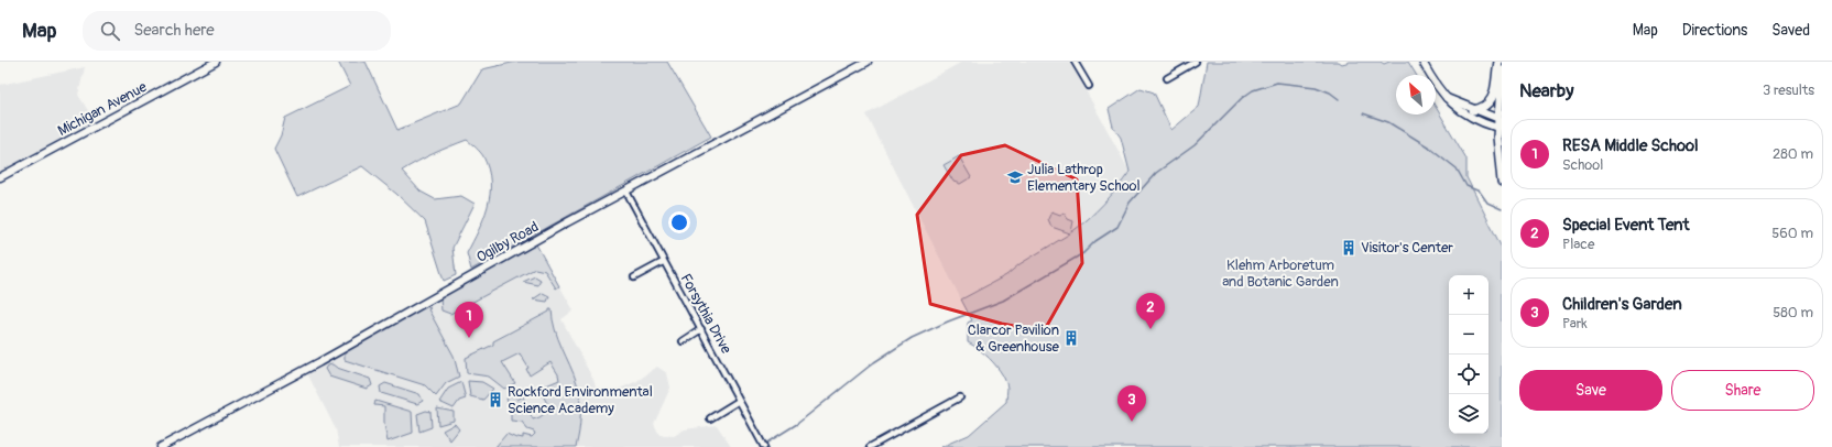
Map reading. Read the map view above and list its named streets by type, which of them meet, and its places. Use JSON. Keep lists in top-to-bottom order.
{
  "streets": {
    "street": ["Michigan Avenue", "Ogilby Road", "Forsythia Drive"]
  },
  "crossings": [
    ["Ogilby Road", "Forsythia Drive"]
  ],
  "parks": ["Klehm Arboretum and Botanic Garden"],
  "places": {
    "school or university": ["Julia Lathrop Elementary School"],
    "building": ["Visitor's Center", "Clarcor Pavilion & Greenhouse", "Rockford Environmental Science Academy"]
  },
  "north": "top left",
  "page": {
    "header": "Map",
    "search": "Search here",
    "nav": ["Map", "Directions", "Saved"],
    "heading": ["Nearby", "3 results"],
    "list": [
      {
        "mark": "1",
        "name": "RESA Middle School",
        "note": "School",
        "value": "280 m"
      },
      {
        "mark": "2",
        "name": "Special Event Tent",
        "note": "Place",
        "value": "560 m"
      },
      {
        "mark": "3",
        "name": "Children's Garden",
        "note": "Park",
        "value": "580 m"
      }
    ],
    "map_buttons": ["+", "−"],
    "pins": ["2", "1", "3"],
    "buttons": ["Save", "Share"]
  }
}
